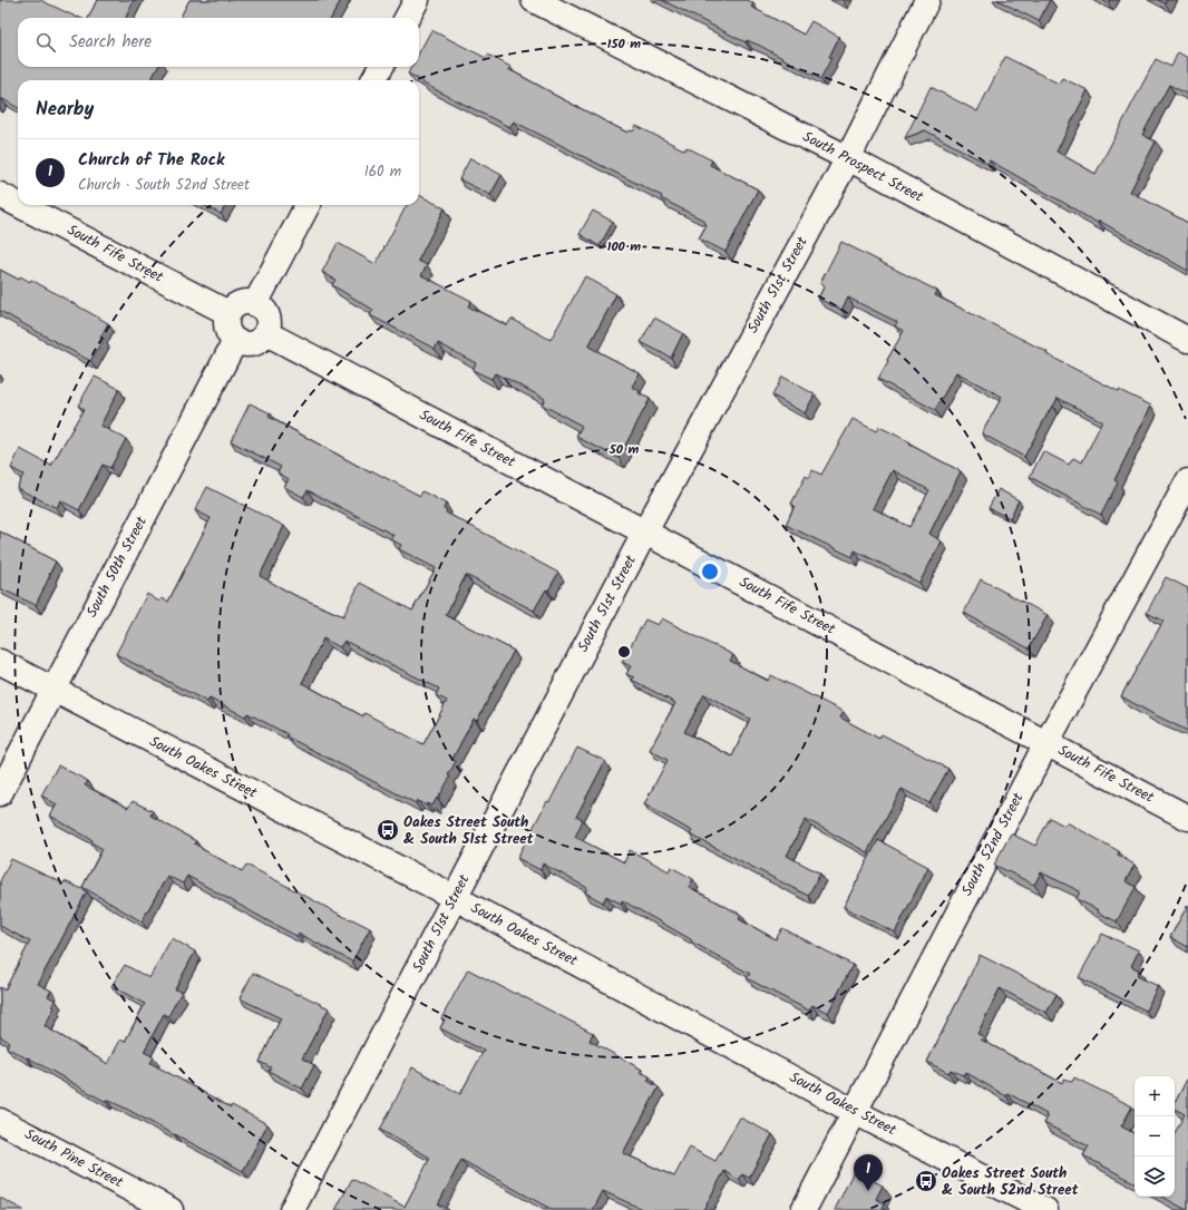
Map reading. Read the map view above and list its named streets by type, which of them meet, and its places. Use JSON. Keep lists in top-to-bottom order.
{
  "streets": {
    "street": [
      "South Prospect Street",
      "South Fife Street",
      "South 51st Street",
      "South 50th Street",
      "South Oakes Street",
      "South 52nd Street",
      "South Pine Street"
    ]
  },
  "crossings": [
    ["South Prospect Street", "South 51st Street"],
    ["South Fife Street", "South 51st Street"],
    ["South Fife Street", "South 50th Street"],
    ["South Fife Street", "South 52nd Street"],
    ["South 51st Street", "South Oakes Street"],
    ["South 50th Street", "South Oakes Street"],
    ["South Oakes Street", "South 52nd Street"]
  ],
  "places": {
    "bus stop": ["Oakes Street South & South 51st Street", "Oakes Street South & South 52nd Street"]
  },
  "page": {
    "search": "Search here",
    "heading": "Nearby",
    "list": [
      {
        "mark": "1",
        "name": "Church of The Rock",
        "note": "Church · South 52nd Street",
        "value": "160 m"
      }
    ],
    "map_buttons": ["+", "−"],
    "pins": "1"
  },
  "rings": ["150 m", "100 m", "50 m"]
}
